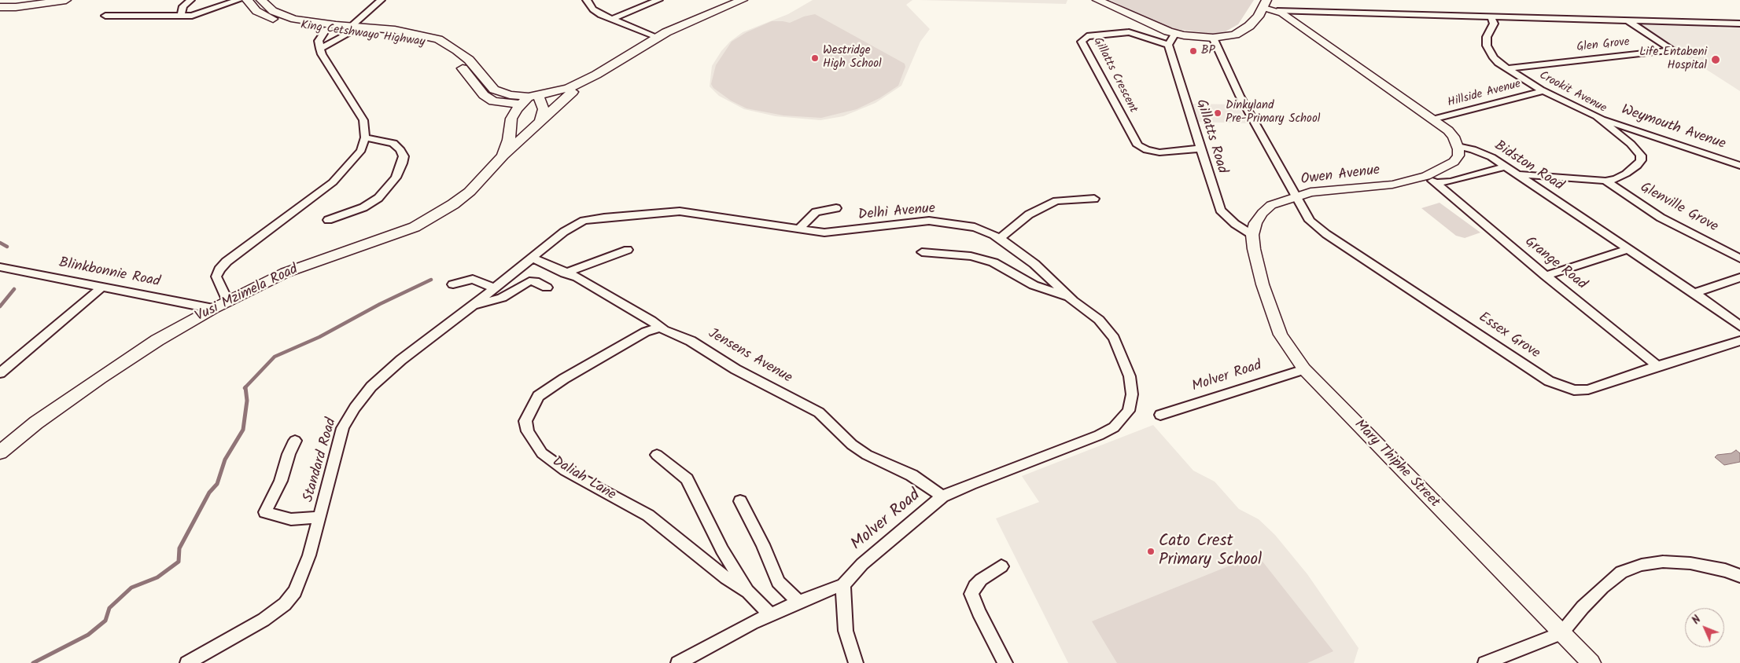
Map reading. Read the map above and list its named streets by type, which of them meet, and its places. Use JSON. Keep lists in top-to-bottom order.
{
  "streets": {
    "main road": ["King Cetshwayo Highway", "Vusi Mzimela Road"],
    "street": [
      "Glen Grove",
      "Gillatts Crescent",
      "Crookit Avenue",
      "Hillside Avenue",
      "Weymouth Avenue",
      "Gillatts Road",
      "Bidston Road",
      "Owen Avenue",
      "Glenville Grove",
      "Delhi Avenue",
      "Grange Road",
      "Blinkbonnie Road",
      "Essex Grove",
      "Jensens Avenue",
      "Molver Road",
      "Standard Road",
      "Mary Thiphe Street",
      "Daliah Lane"
    ]
  },
  "crossings": [
    ["King Cetshwayo Highway", "Vusi Mzimela Road"],
    ["Glen Grove", "Crookit Avenue"],
    ["Gillatts Crescent", "Gillatts Road"],
    ["Crookit Avenue", "Hillside Avenue"],
    ["Crookit Avenue", "Weymouth Avenue"],
    ["Crookit Avenue", "Bidston Road"],
    ["Crookit Avenue", "Glenville Grove"],
    ["Gillatts Road", "Owen Avenue"],
    ["Gillatts Road", "Mary Thiphe Street"],
    ["Bidston Road", "Owen Avenue"],
    ["Owen Avenue", "Grange Road"],
    ["Owen Avenue", "Essex Grove"],
    ["Owen Avenue", "Mary Thiphe Street"],
    ["Delhi Avenue", "Molver Road"],
    ["Delhi Avenue", "Standard Road"],
    ["Grange Road", "Essex Grove"],
    ["Blinkbonnie Road", "Vusi Mzimela Road"],
    ["Jensens Avenue", "Molver Road"],
    ["Jensens Avenue", "Standard Road"],
    ["Jensens Avenue", "Daliah Lane"],
    ["Molver Road", "Mary Thiphe Street"],
    ["Molver Road", "Daliah Lane"]
  ],
  "places": [
    "BP",
    "Westridge High School",
    "Life Entabeni Hospital",
    "Dinkyland Pre-Primary School",
    "Cato Crest Primary School"
  ],
  "north": "top left"
}
